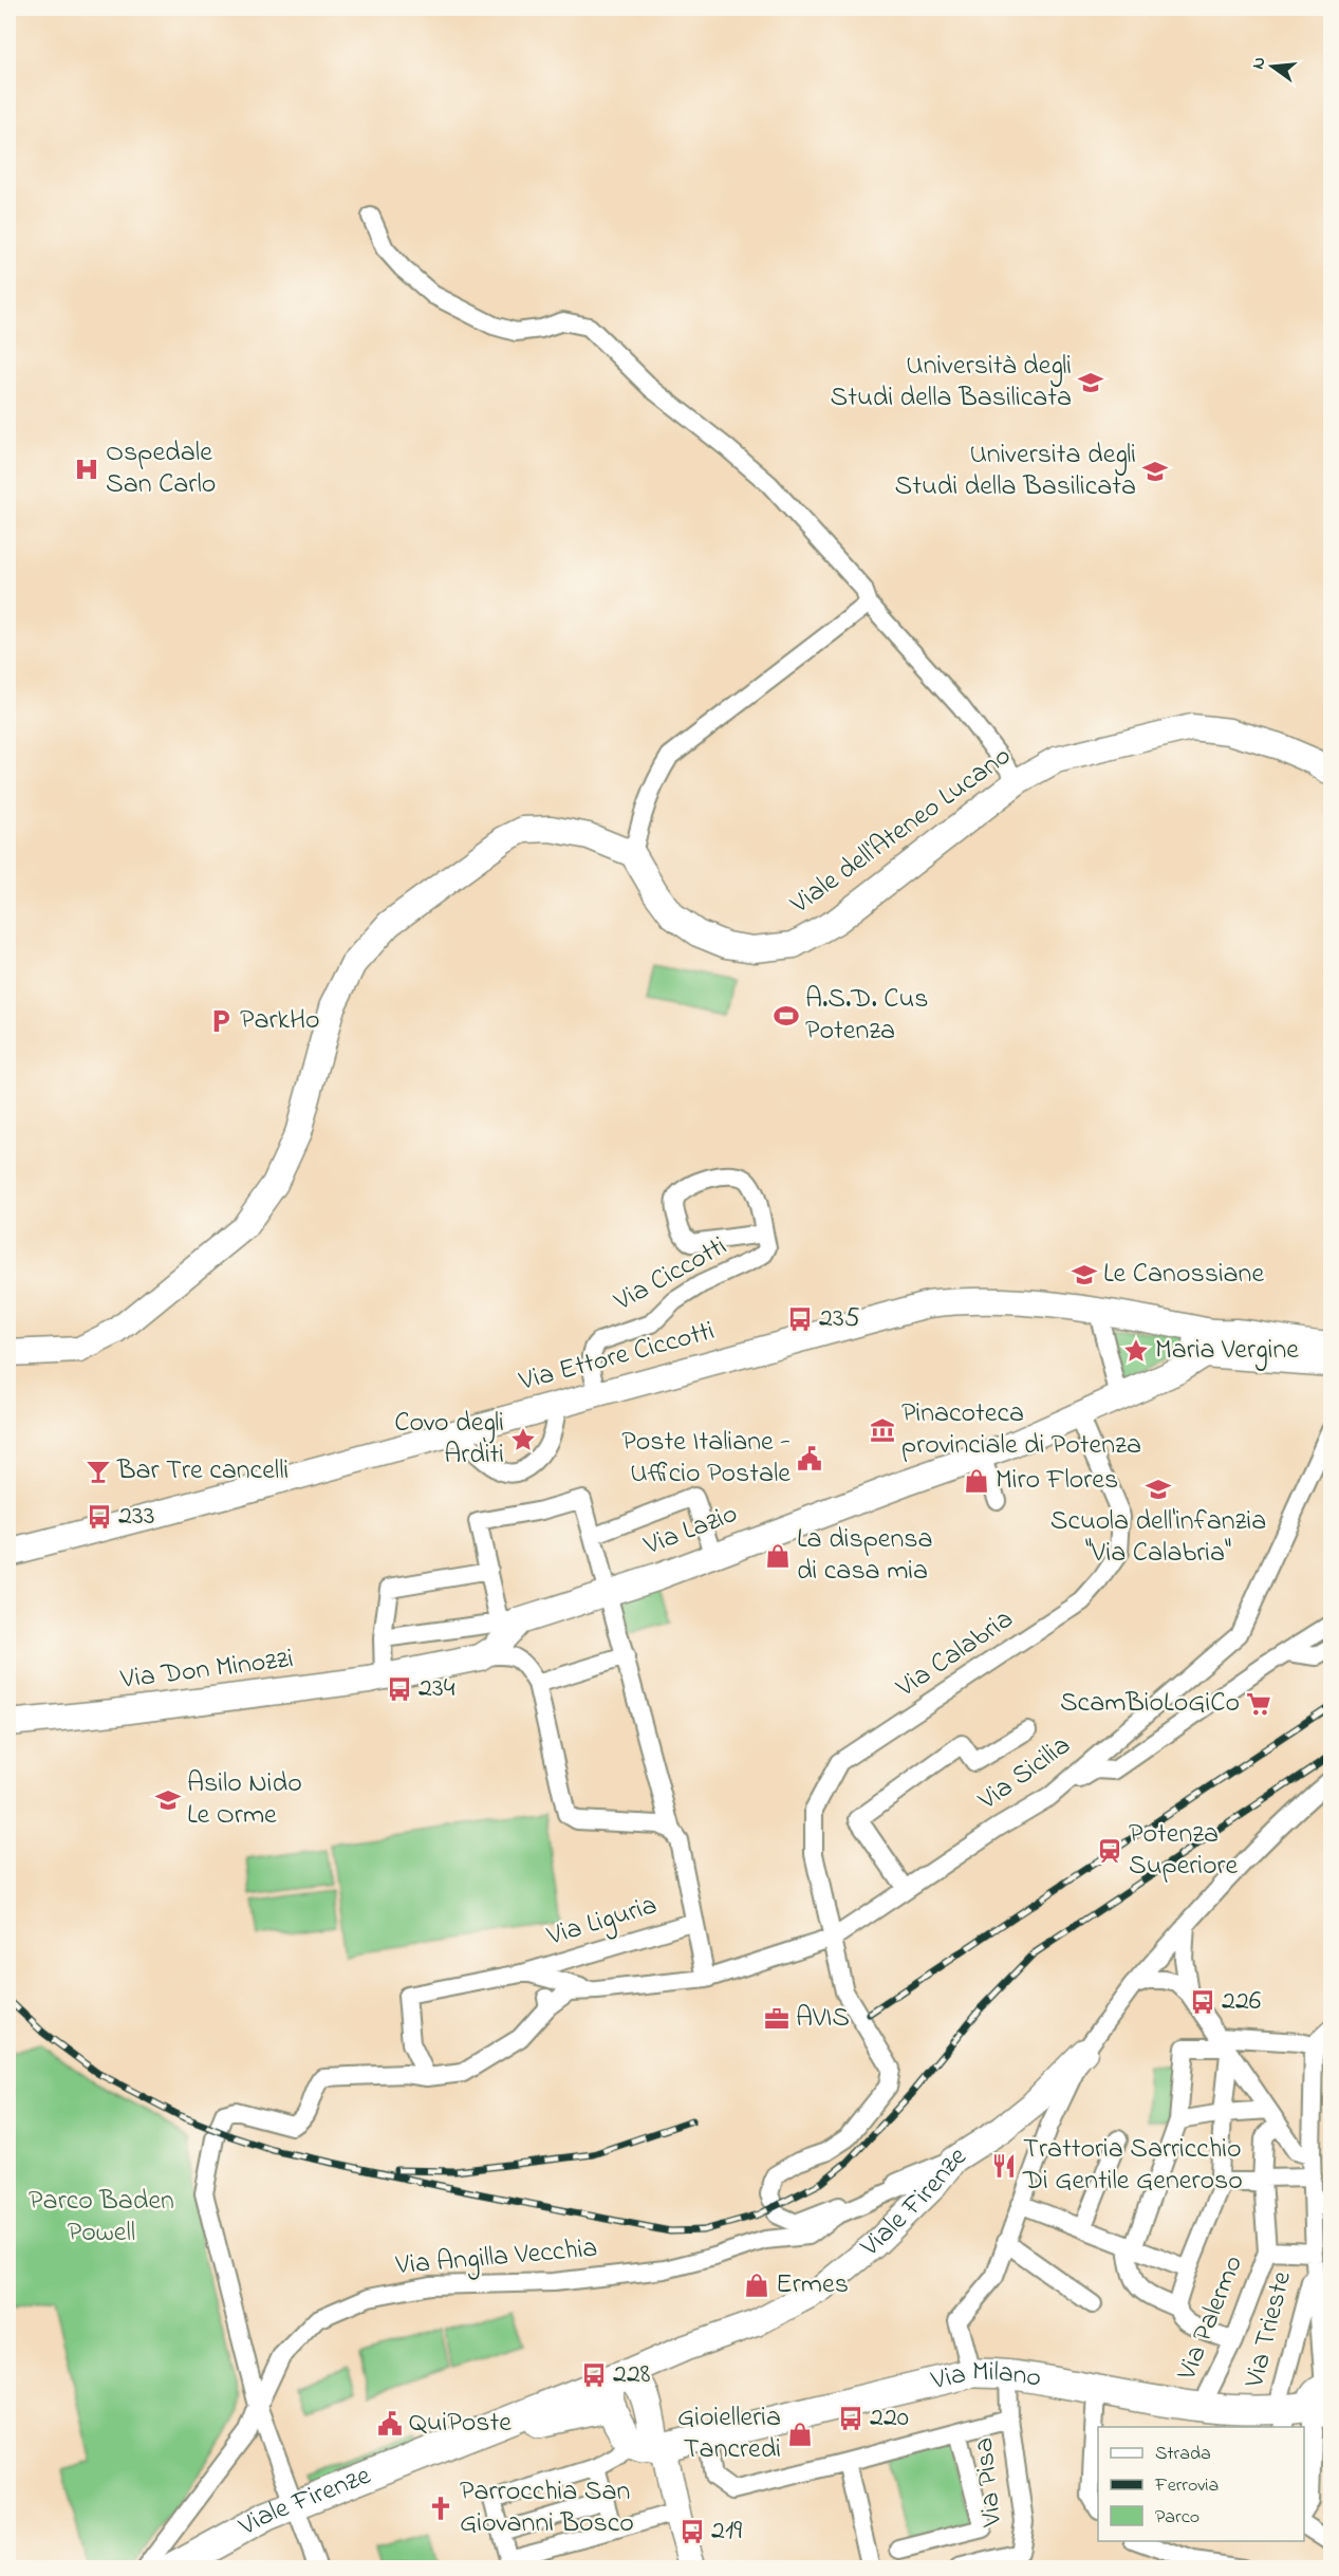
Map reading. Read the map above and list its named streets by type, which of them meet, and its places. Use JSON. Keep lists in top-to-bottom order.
{
  "streets": {
    "main road": [
      "Viale dell'Ateneo Lucano",
      "Via Ettore Ciccotti",
      "Via Lazio",
      "Via Don Minozzi",
      "Viale Firenze",
      "Via Milano"
    ],
    "street": [
      "Via Ciccotti",
      "Via Calabria",
      "Via Sicilia",
      "Via Liguria",
      "Via Angilla Vecchia",
      "Via Palermo",
      "Via Trieste",
      "Via Pisa"
    ]
  },
  "crossings": [
    ["Via Ciccotti", "Via Ettore Ciccotti"],
    ["Via Ettore Ciccotti", "Via Lazio"],
    ["Via Lazio", "Via Calabria"],
    ["Via Lazio", "Via Don Minozzi"],
    ["Via Calabria", "Via Sicilia"],
    ["Via Calabria", "Via Angilla Vecchia"],
    ["Via Sicilia", "Via Liguria"],
    ["Via Sicilia", "Via Angilla Vecchia"],
    ["Viale Firenze", "Via Angilla Vecchia"],
    ["Via Palermo", "Via Trieste"],
    ["Via Palermo", "Via Milano"],
    ["Via Trieste", "Via Milano"],
    ["Via Milano", "Via Pisa"]
  ],
  "parks": ["Parco Baden Powell"],
  "places": {
    "school or university": [
      "Università degli Studi della Basilicata",
      "Universita degli Studi della Basilicata",
      "Le Canossiane",
      "Scuola dell'infanzia \"Via Calabria\"",
      "Asilo Nido Le Orme"
    ],
    "hospital": ["Ospedale San Carlo"],
    "sports": ["A.S.D. Cus Potenza"],
    "parking": ["ParkHo"],
    "bus stop": [
      "235",
      "233",
      "234",
      "226",
      "228",
      "220",
      "219"
    ],
    "place": ["Maria Vergine", "Covo degli Arditi"],
    "museum": ["Pinacoteca provinciale di Potenza"],
    "public building": ["Poste Italiane - Ufficio Postale", "QuiPoste"],
    "bar": ["Bar Tre cancelli"],
    "shop": [
      "Miro Flores",
      "La dispensa di casa mia",
      "Ermes",
      "Gioielleria Tancredi"
    ],
    "supermarket": ["ScamBioLoGiCo"],
    "station": ["Potenza Superiore"],
    "office": ["AVIS"],
    "restaurant": ["Trattoria Sarricchio Di Gentile Generoso"],
    "church": ["Parrocchia San Giovanni Bosco"]
  },
  "legend": ["Strada", "Ferrovia", "Parco"],
  "north": "left"
}
